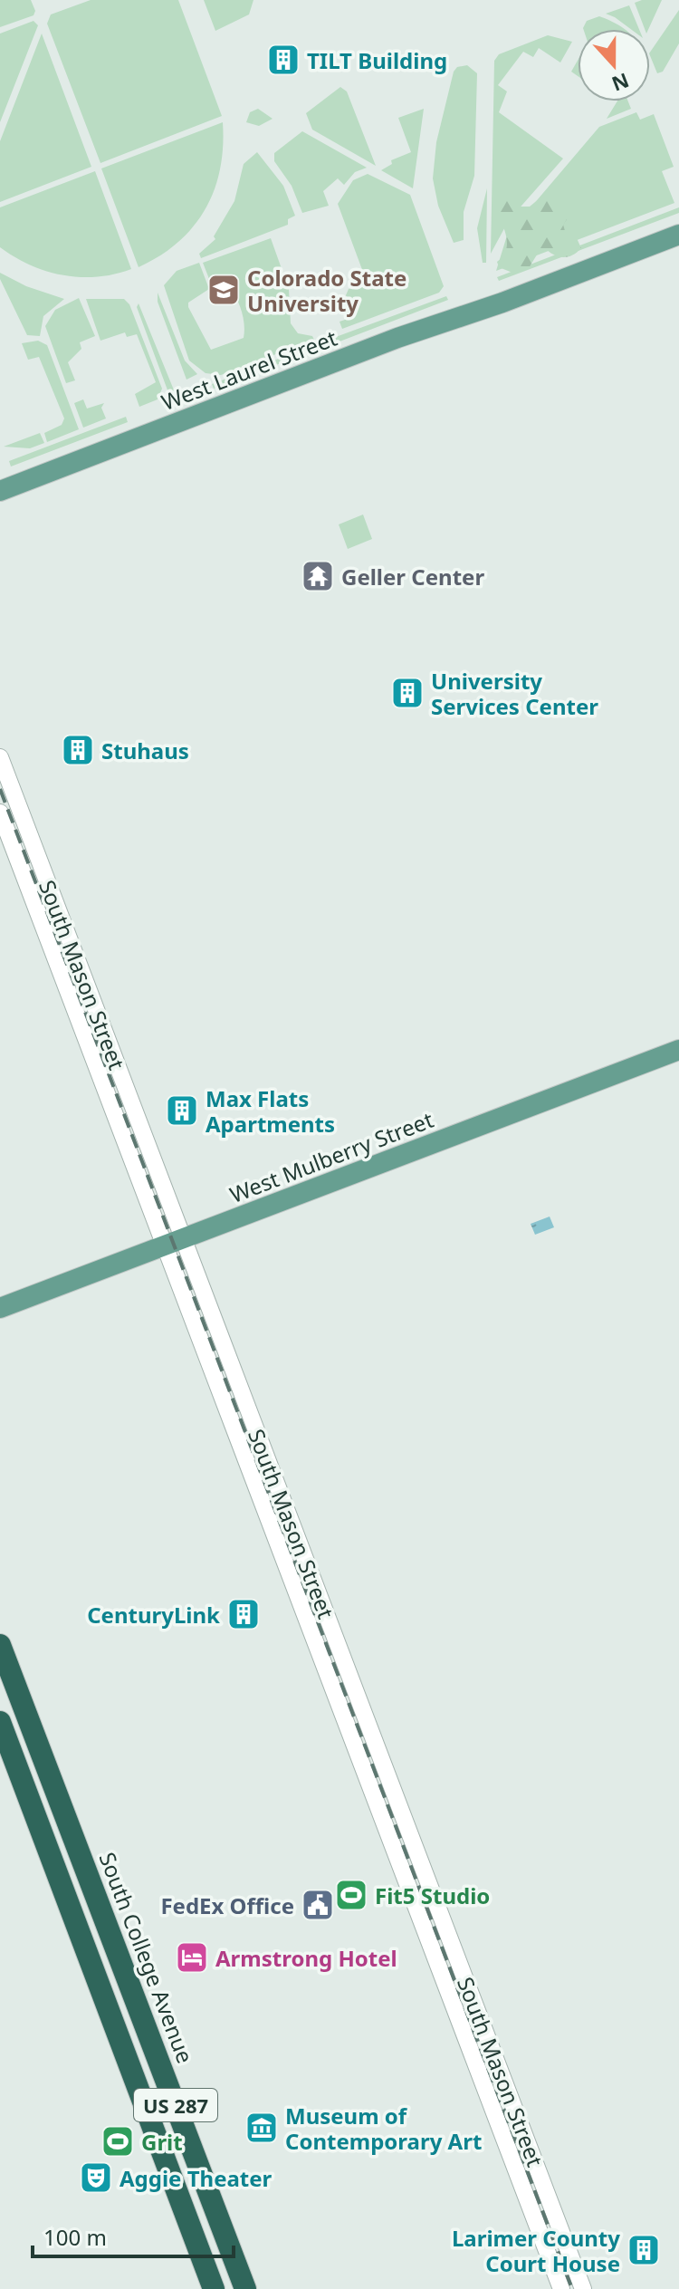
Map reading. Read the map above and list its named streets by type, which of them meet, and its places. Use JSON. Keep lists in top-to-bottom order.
{
  "streets": {
    "highway": ["South College Avenue", "US 287"],
    "main road": ["West Laurel Street", "West Mulberry Street"],
    "street": ["South Mason Street"]
  },
  "crossings": [
    ["South Mason Street", "West Mulberry Street"]
  ],
  "places": {
    "building": [
      "TILT Building",
      "University Services Center",
      "Stuhaus",
      "Max Flats Apartments",
      "CenturyLink",
      "Larimer County Court House"
    ],
    "school or university": ["Colorado State University"],
    "temple": ["Geller Center"],
    "sports": ["Fit5 Studio", "Grit"],
    "public building": ["FedEx Office"],
    "hotel": ["Armstrong Hotel"],
    "museum": ["Museum of Contemporary Art"],
    "theatre": ["Aggie Theater"]
  },
  "scale_bar": "100 m",
  "north": "bottom"
}
